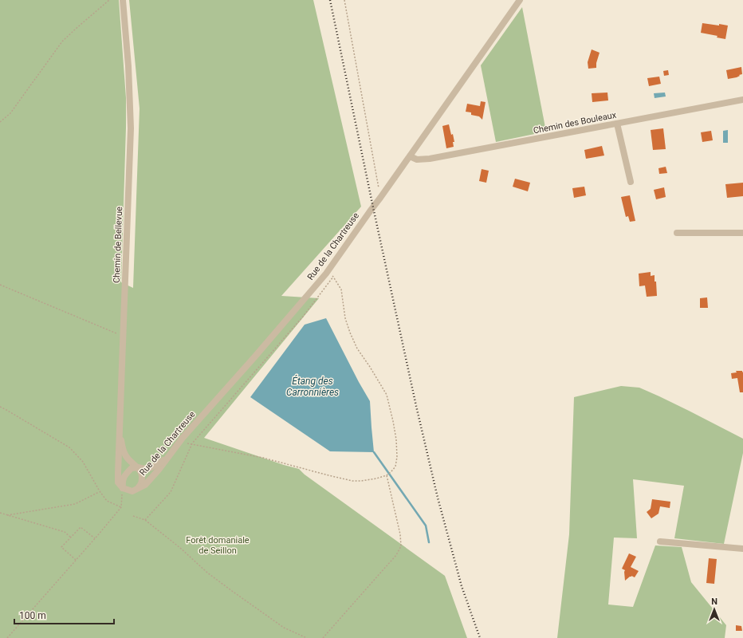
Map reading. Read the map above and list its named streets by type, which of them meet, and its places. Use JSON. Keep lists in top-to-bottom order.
{
  "streets": {
    "street": ["Chemin des Bouleaux", "Chemin de Bellevue", "Rue de la Chartreuse"]
  },
  "crossings": [
    ["Chemin des Bouleaux", "Rue de la Chartreuse"],
    ["Chemin de Bellevue", "Rue de la Chartreuse"]
  ],
  "water": ["Étang des Carronnières"],
  "parks": ["Forêt domaniale de Seillon"],
  "scale_bar": "100 m",
  "north": "top"
}
